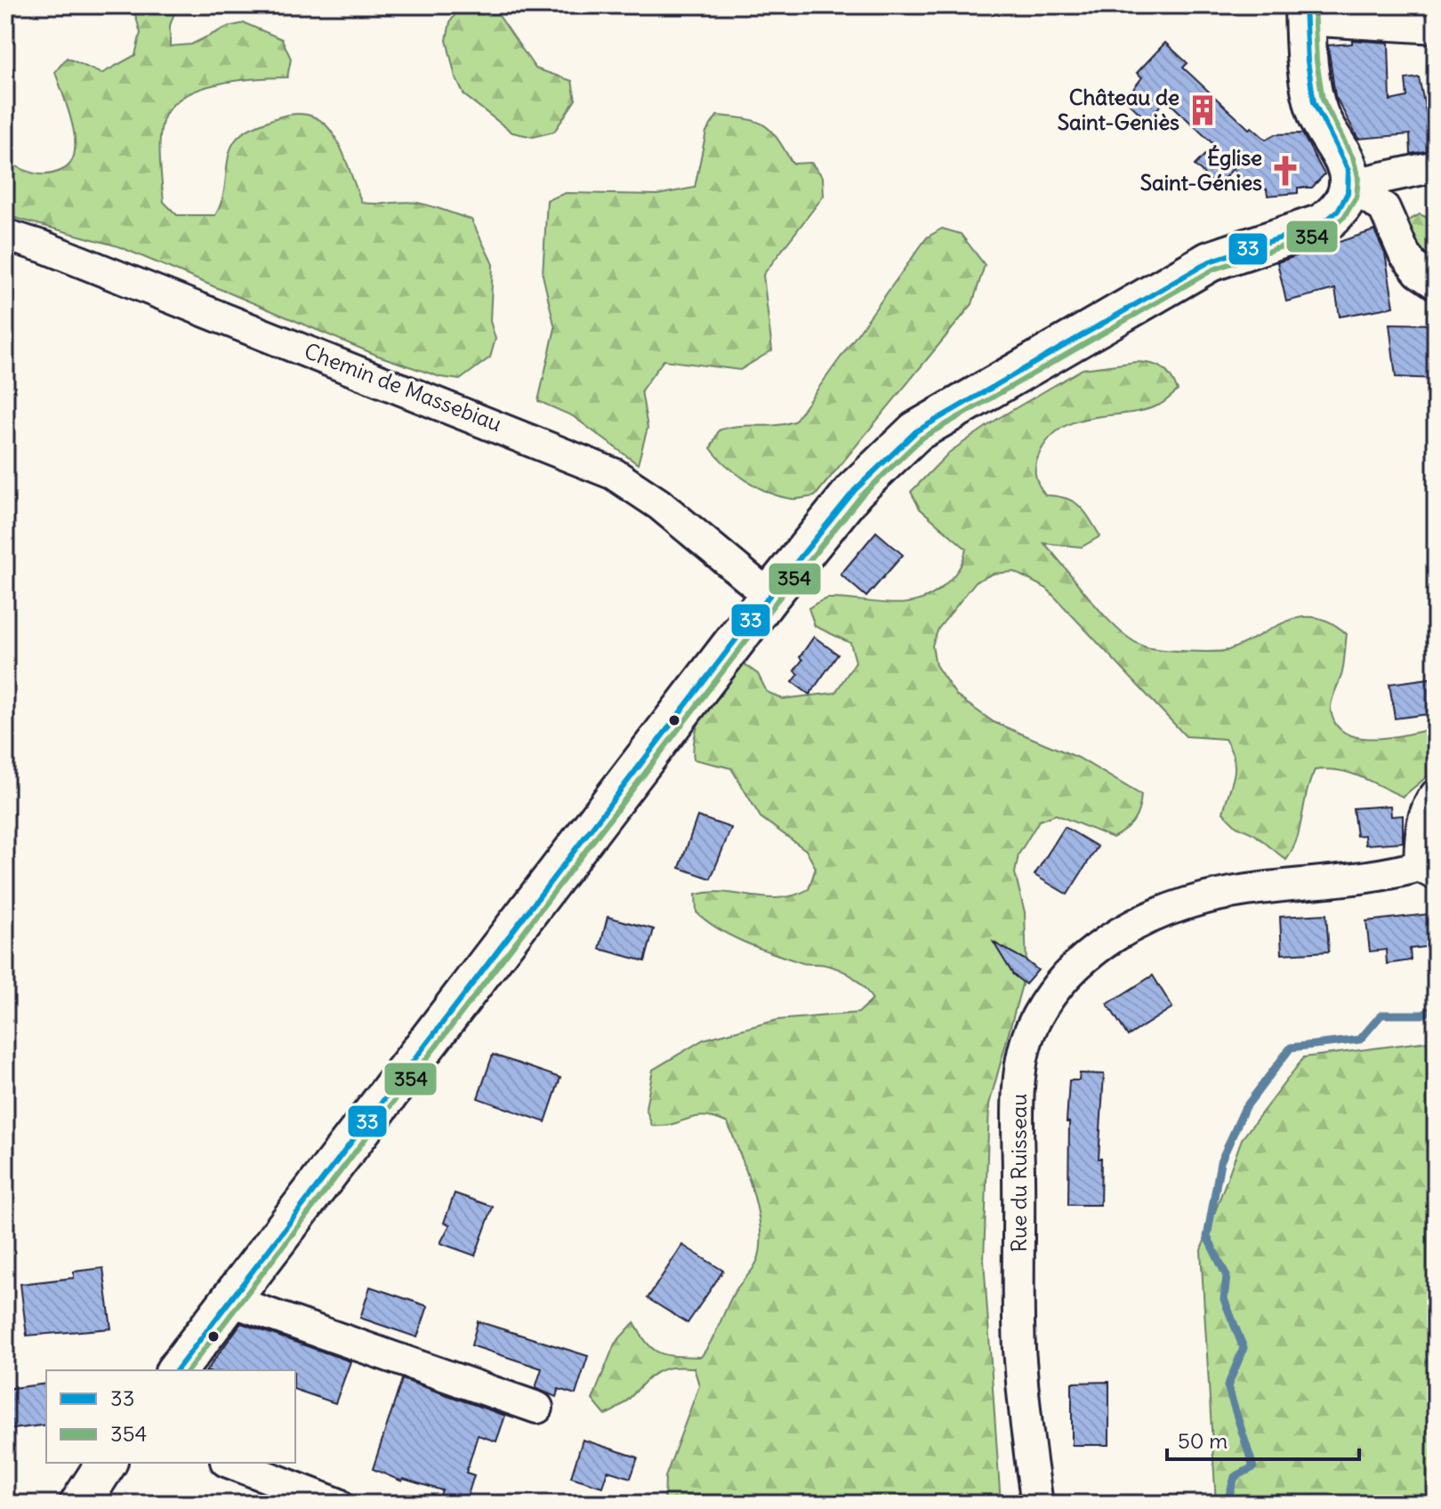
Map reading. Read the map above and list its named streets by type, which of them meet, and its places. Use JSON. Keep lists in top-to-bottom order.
{
  "streets": {
    "street": ["Chemin de Massebiau", "Rue du Ruisseau"]
  },
  "places": {
    "building": ["Château de Saint-Geniès"],
    "church": ["Église Saint-Génies"]
  },
  "lines": ["transit line 33", "transit line 354"],
  "legend": ["33", "354"],
  "scale_bar": "50 m"
}
